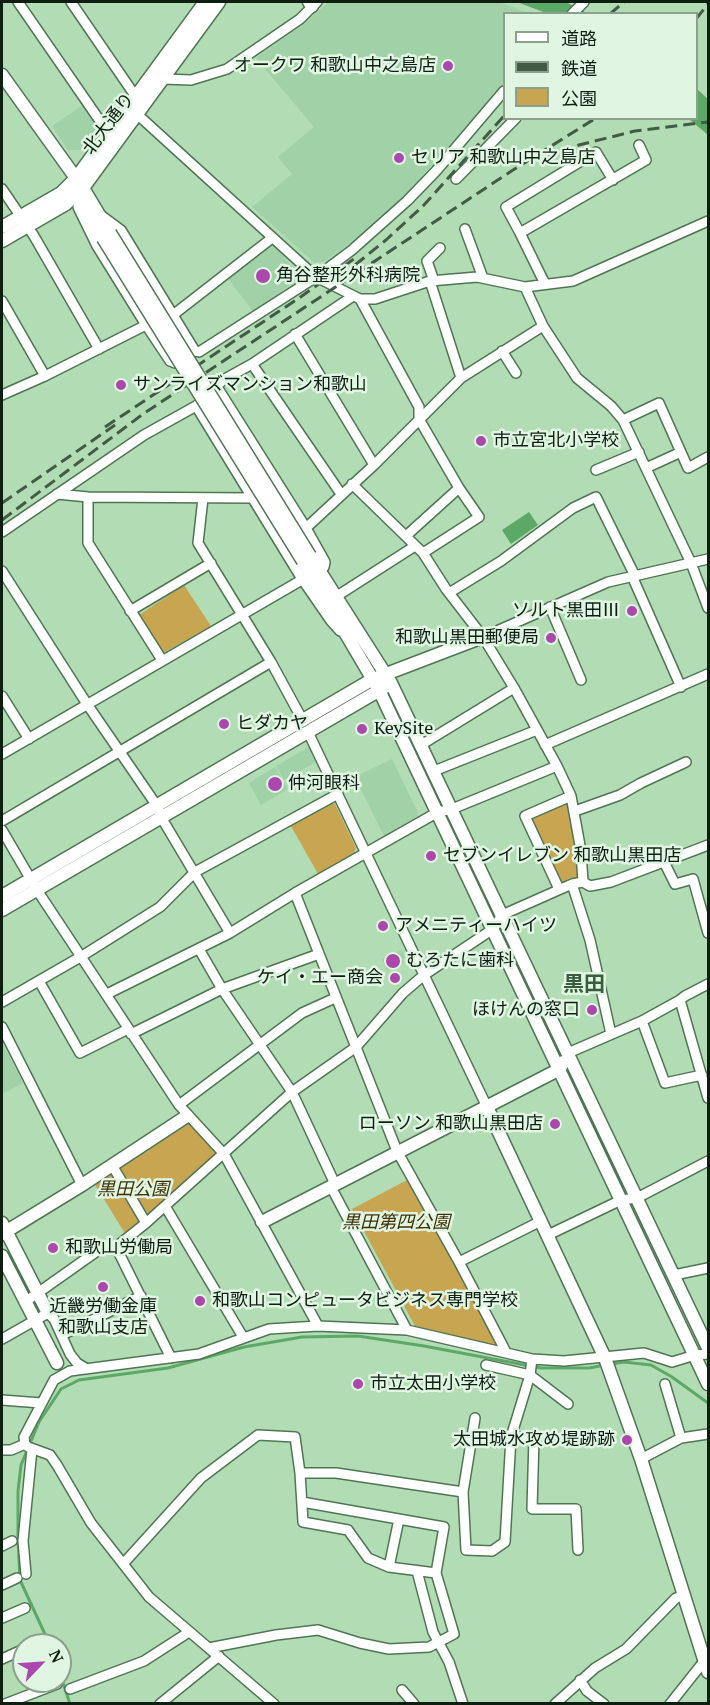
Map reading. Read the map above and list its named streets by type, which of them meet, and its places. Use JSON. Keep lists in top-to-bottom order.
{
  "streets": {
    "street": ["北大通り"]
  },
  "districts": ["黒田"],
  "parks": ["黒田公園", "黒田第四公園"],
  "places": [
    "オークワ 和歌山中之島店",
    "セリア 和歌山中之島店",
    "角谷整形外科病院",
    "サンライズマンション和歌山",
    "市立宮北小学校",
    "ソルト黒田Ⅲ",
    "和歌山黒田郵便局",
    "ヒダカヤ",
    "KeySite",
    "仲河眼科",
    "セブンイレブン 和歌山黒田店",
    "アメニティーハイツ",
    "むろたに歯科",
    "ケイ・エー商会",
    "ほけんの窓口",
    "ローソン 和歌山黒田店",
    "和歌山労働局",
    "近畿労働金庫 和歌山支店",
    "和歌山コンピュータビジネス専門学校",
    "市立太田小学校",
    "太田城水攻め堤跡跡"
  ],
  "legend": ["道路", "鉄道", "公園"],
  "north": "top right"
}
